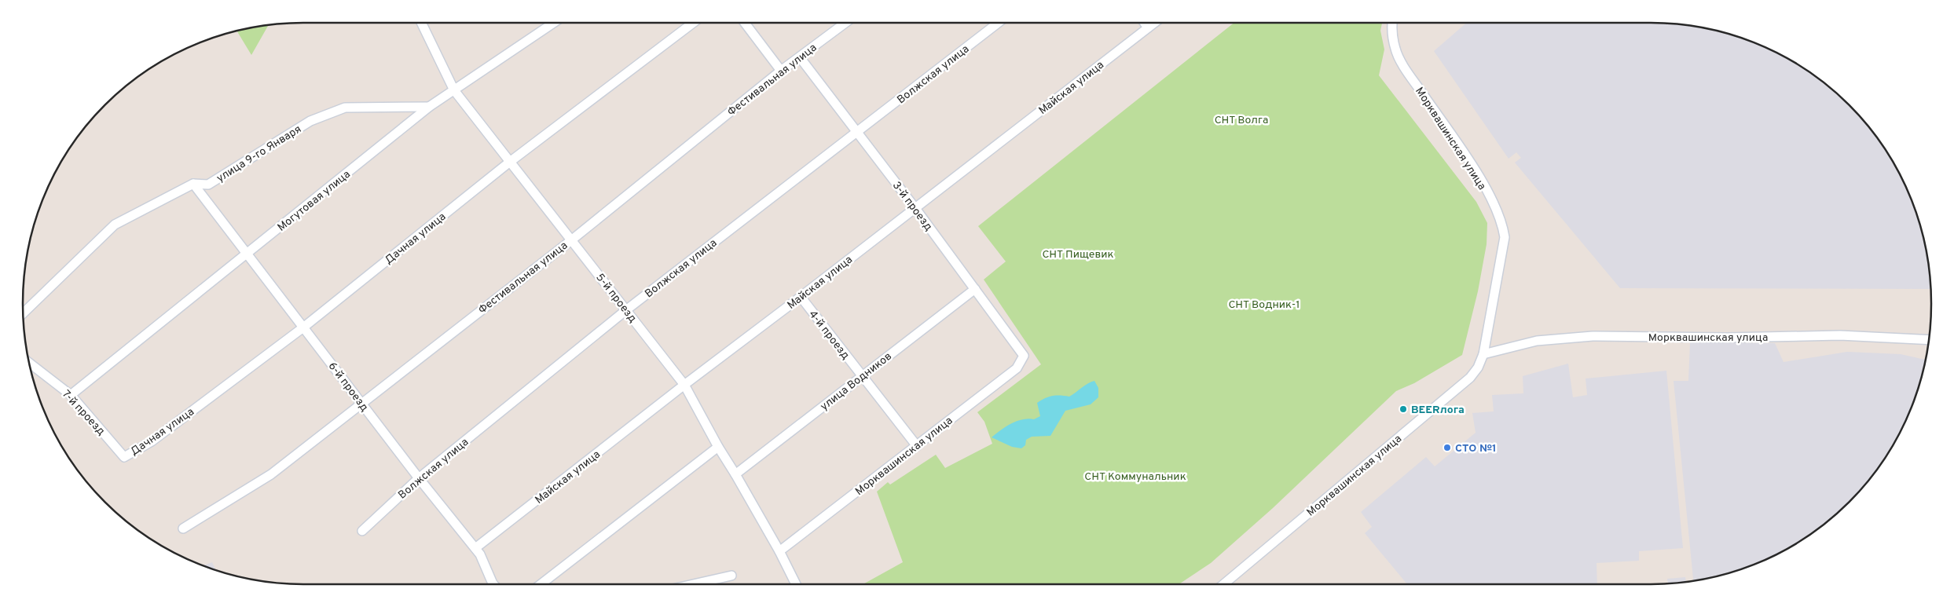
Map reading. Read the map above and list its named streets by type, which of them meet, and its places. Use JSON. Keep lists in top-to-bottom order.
{
  "streets": {
    "street": [
      "Волжская улица",
      "Фестивальная улица",
      "Майская улица",
      "Морквашинская улица",
      "улица 9-го Января",
      "Могутовая улица",
      "3-й проезд",
      "Дачная улица",
      "5-й проезд",
      "4-й проезд",
      "улица Водников",
      "6-й проезд",
      "7-й проезд"
    ]
  },
  "crossings": [
    ["Волжская улица", "3-й проезд"],
    ["Волжская улица", "5-й проезд"],
    ["Волжская улица", "6-й проезд"],
    ["Фестивальная улица", "3-й проезд"],
    ["Фестивальная улица", "5-й проезд"],
    ["Фестивальная улица", "6-й проезд"],
    ["Майская улица", "3-й проезд"],
    ["Майская улица", "5-й проезд"],
    ["Майская улица", "4-й проезд"],
    ["Майская улица", "6-й проезд"],
    ["Морквашинская улица", "3-й проезд"],
    ["Морквашинская улица", "5-й проезд"],
    ["Морквашинская улица", "4-й проезд"],
    ["улица 9-го Января", "Могутовая улица"],
    ["улица 9-го Января", "6-й проезд"],
    ["Могутовая улица", "5-й проезд"],
    ["Могутовая улица", "6-й проезд"],
    ["Могутовая улица", "7-й проезд"],
    ["3-й проезд", "улица Водников"],
    ["Дачная улица", "5-й проезд"],
    ["Дачная улица", "6-й проезд"],
    ["Дачная улица", "7-й проезд"],
    ["5-й проезд", "улица Водников"],
    ["4-й проезд", "улица Водников"]
  ],
  "parks": [
    "СНТ Волга",
    "СНТ Пищевик",
    "СНТ Водник-1",
    "СНТ Коммунальник"
  ],
  "places": ["BEERлога", "СТО №1"]
}
